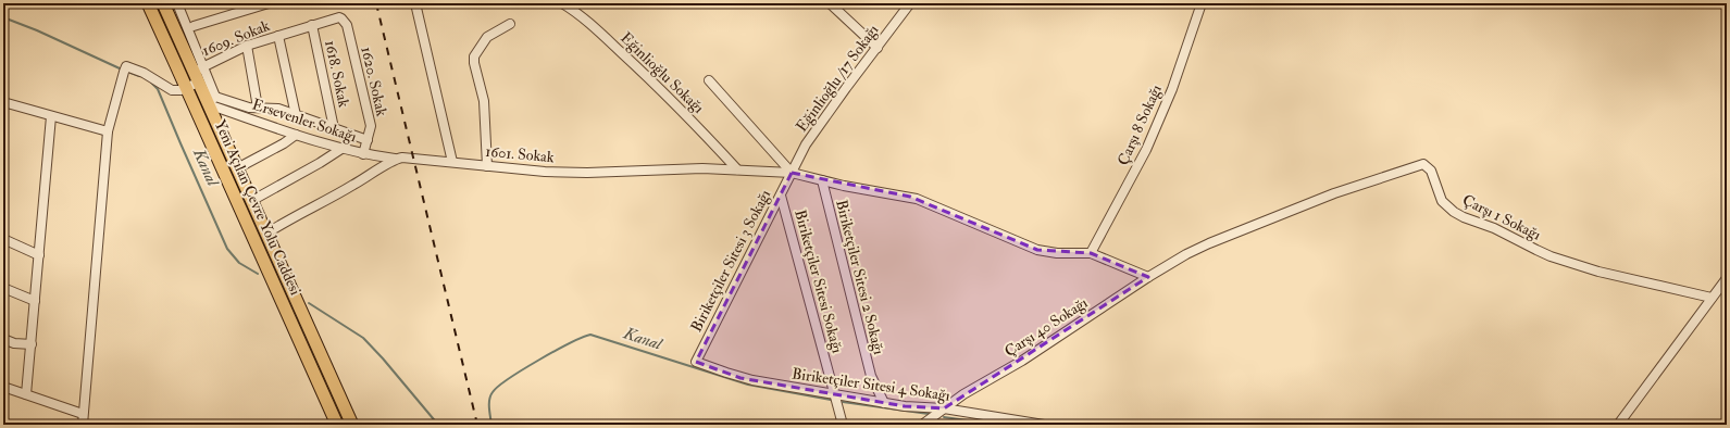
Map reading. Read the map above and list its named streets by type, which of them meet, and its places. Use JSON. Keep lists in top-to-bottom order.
{
  "streets": {
    "main road": ["Yeni Açılan Çevre Yolu Caddesi"],
    "street": [
      "1609. Sokak",
      "Eğinlioğlu Sokağı",
      "1618. Sokak",
      "Eğinlioğlu /17 Sokağı",
      "1620. Sokak",
      "Ersevenler Sokağı",
      "Çarşı 8 Sokağı",
      "1601. Sokak",
      "Çarşı 1 Sokağı",
      "Biriketçiler Sitesi 3 Sokağı",
      "Biriketçiler Sitesi 2 Sokağı",
      "Biriketçiler Sitesi Sokağı",
      "Çarşı 40 Sokağı",
      "Biriketçiler Sitesi 4 Sokağı"
    ]
  },
  "crossings": [
    ["1609. Sokak", "1618. Sokak"],
    ["1609. Sokak", "1620. Sokak"],
    ["1609. Sokak", "Yeni Açılan Çevre Yolu Caddesi"],
    ["Eğinlioğlu Sokağı", "1601. Sokak"],
    ["Eğinlioğlu /17 Sokağı", "1601. Sokak"],
    ["Eğinlioğlu /17 Sokağı", "Biriketçiler Sitesi 3 Sokağı"],
    ["1620. Sokak", "Ersevenler Sokağı"],
    ["Ersevenler Sokağı", "1601. Sokak"],
    ["Ersevenler Sokağı", "Yeni Açılan Çevre Yolu Caddesi"],
    ["Çarşı 8 Sokağı", "1601. Sokak"],
    ["1601. Sokak", "Biriketçiler Sitesi 3 Sokağı"],
    ["1601. Sokak", "Biriketçiler Sitesi 2 Sokağı"],
    ["Çarşı 1 Sokağı", "Çarşı 40 Sokağı"],
    ["Biriketçiler Sitesi 3 Sokağı", "Biriketçiler Sitesi Sokağı"],
    ["Biriketçiler Sitesi 3 Sokağı", "Biriketçiler Sitesi 4 Sokağı"],
    ["Biriketçiler Sitesi 2 Sokağı", "Biriketçiler Sitesi 4 Sokağı"],
    ["Biriketçiler Sitesi Sokağı", "Biriketçiler Sitesi 4 Sokağı"],
    ["Çarşı 40 Sokağı", "Biriketçiler Sitesi 4 Sokağı"]
  ],
  "water": ["Kanal"]
}
